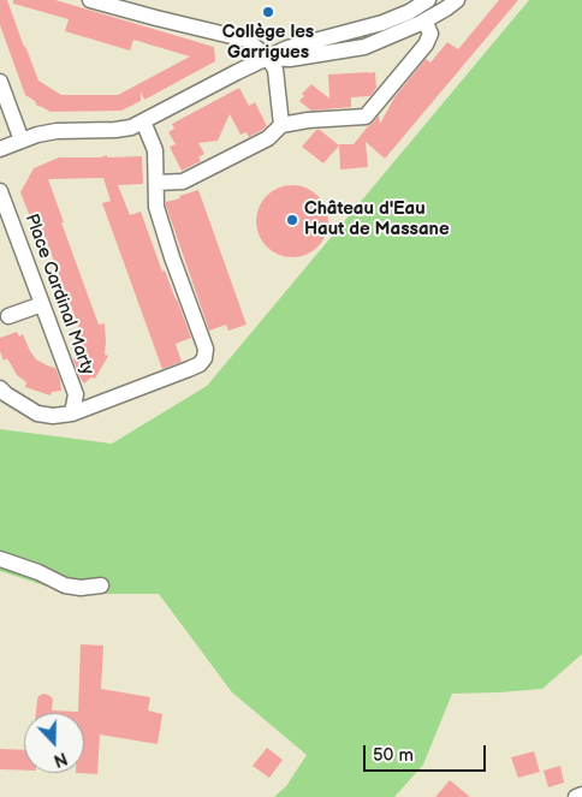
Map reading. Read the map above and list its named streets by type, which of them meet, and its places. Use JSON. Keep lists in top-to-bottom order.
{
  "streets": {
    "street": ["Place Cardinal Marty"]
  },
  "places": ["Collège les Garrigues", "Château d'Eau Haut de Massane"],
  "scale_bar": "50 m",
  "north": "bottom"
}
